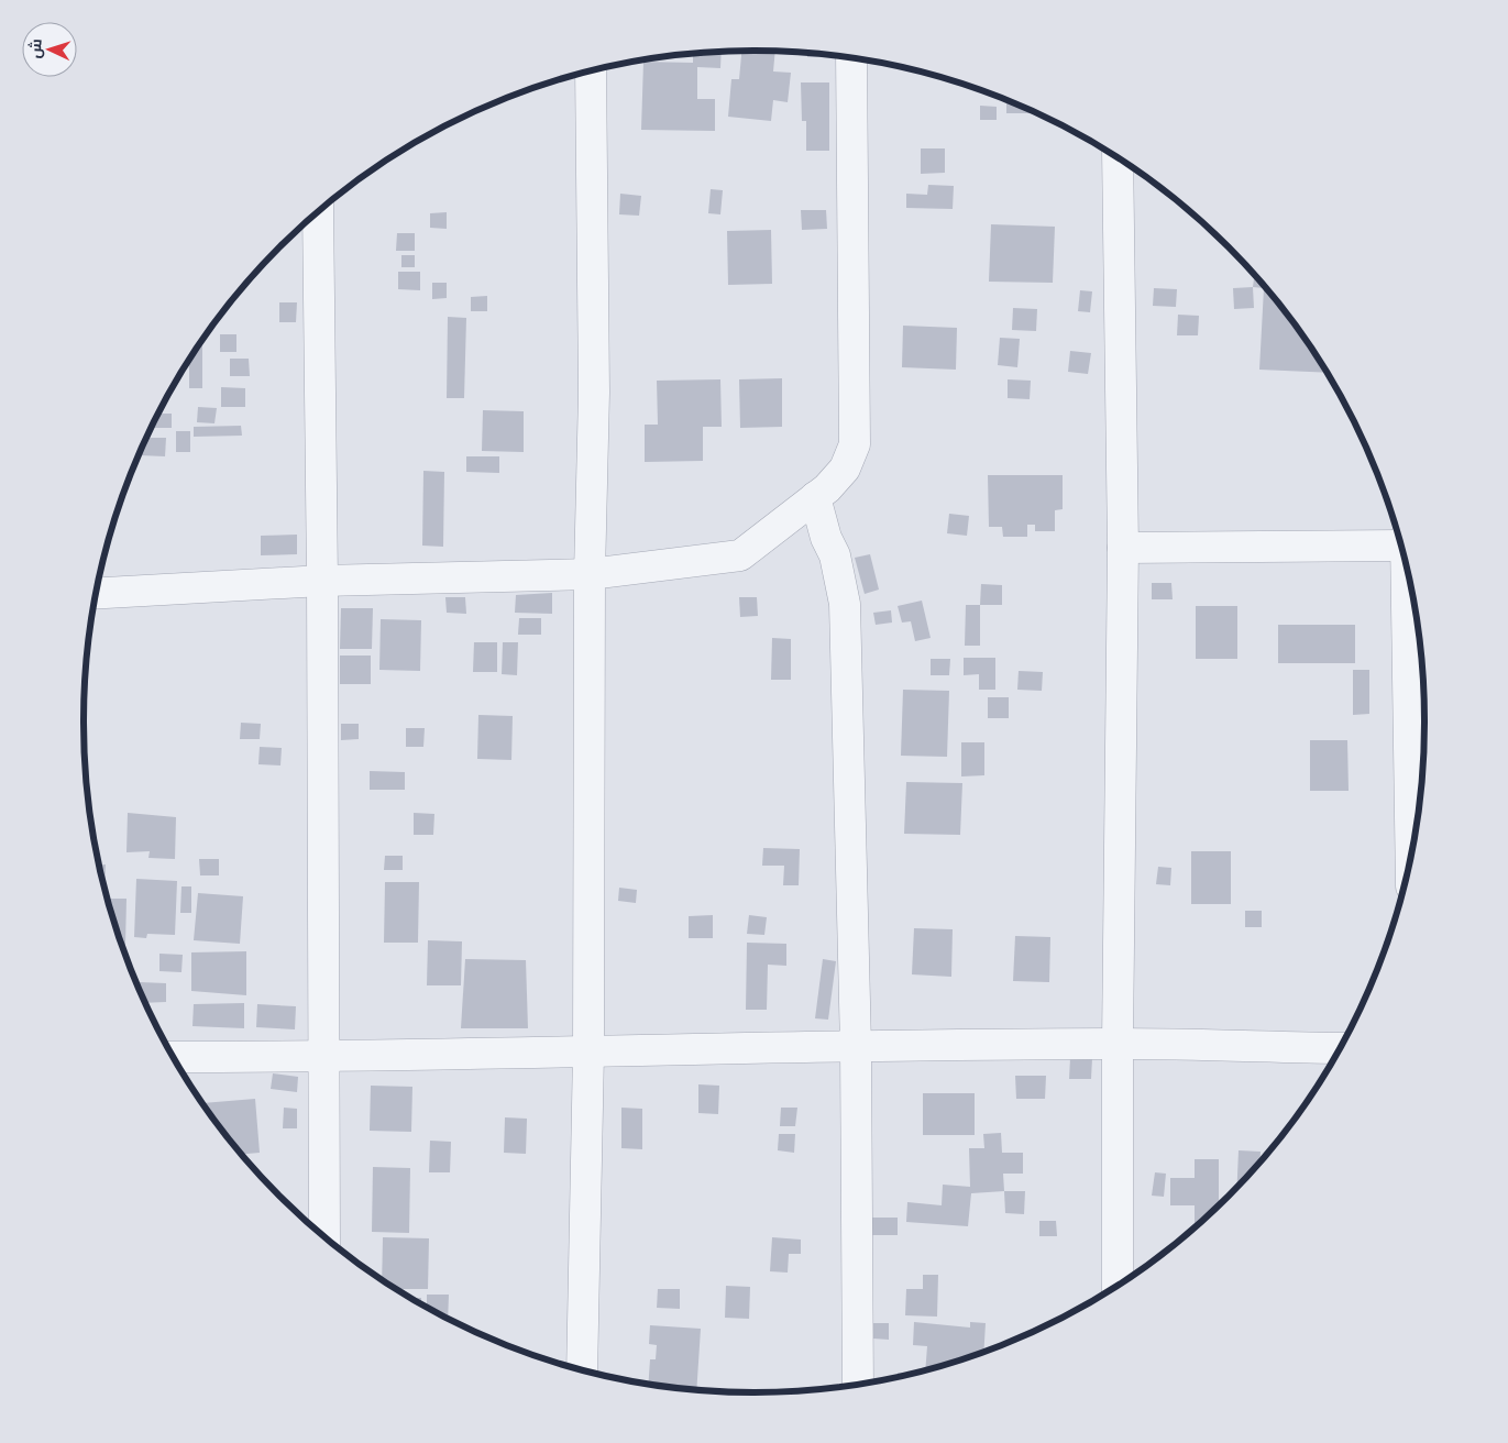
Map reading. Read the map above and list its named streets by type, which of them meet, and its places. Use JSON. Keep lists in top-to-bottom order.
{
  "north": "left"
}
